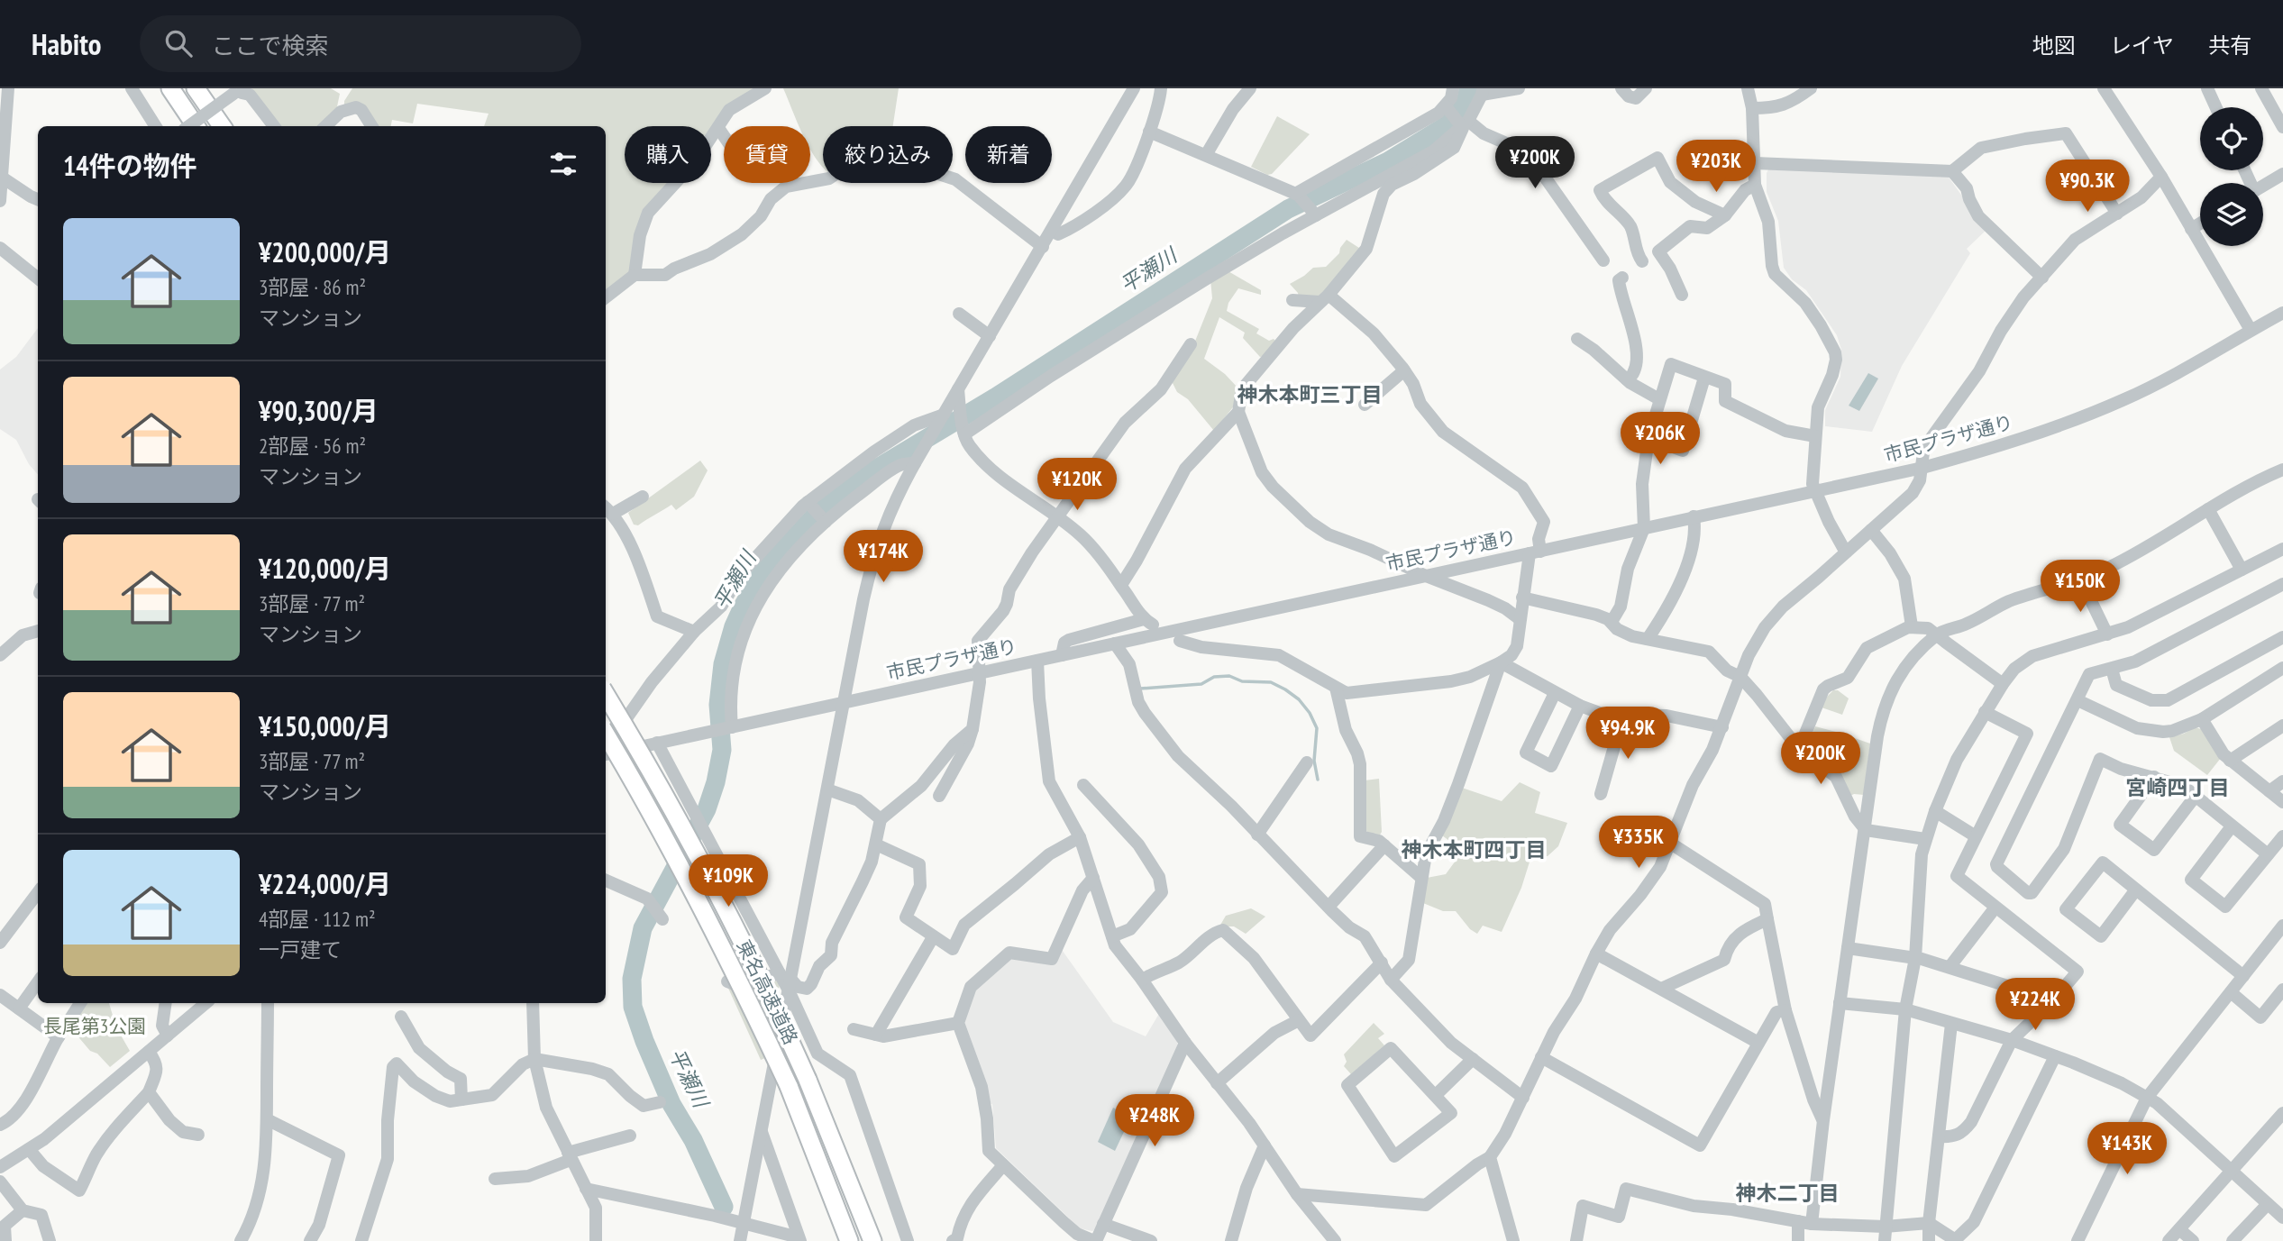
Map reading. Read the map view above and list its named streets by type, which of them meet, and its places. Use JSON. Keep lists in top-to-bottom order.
{
  "streets": {
    "highway": ["東名高速道路"],
    "street": ["市民プラザ通り"]
  },
  "districts": [
    "神木本町三丁目",
    "宮崎四丁目",
    "神木本町四丁目",
    "神木二丁目"
  ],
  "water": ["平瀬川"],
  "parks": ["長尾第3公園"],
  "page": {
    "header": "Habito",
    "search": "ここで検索",
    "nav": ["地図", "レイヤ", "共有"],
    "chip": [
      "購入",
      "賃貸",
      "絞り込み",
      "新着"
    ],
    "heading": "14件の物件",
    "price": [
      "¥200K",
      "¥203K",
      "¥90.3K",
      "¥206K",
      "¥120K",
      "¥174K",
      "¥150K",
      "¥94.9K",
      "¥200K",
      "¥335K",
      "¥109K",
      "¥224K",
      "¥248K",
      "¥143K"
    ],
    "list": [
      {
        "name": "¥200,000/月",
        "note": "3部屋 · 86 m² · マンション"
      },
      {
        "name": "¥90,300/月",
        "note": "2部屋 · 56 m² · マンション"
      },
      {
        "name": "¥120,000/月",
        "note": "3部屋 · 77 m² · マンション"
      },
      {
        "name": "¥150,000/月",
        "note": "3部屋 · 77 m² · マンション"
      },
      {
        "name": "¥224,000/月",
        "note": "4部屋 · 112 m² · 一戸建て"
      }
    ]
  }
}
